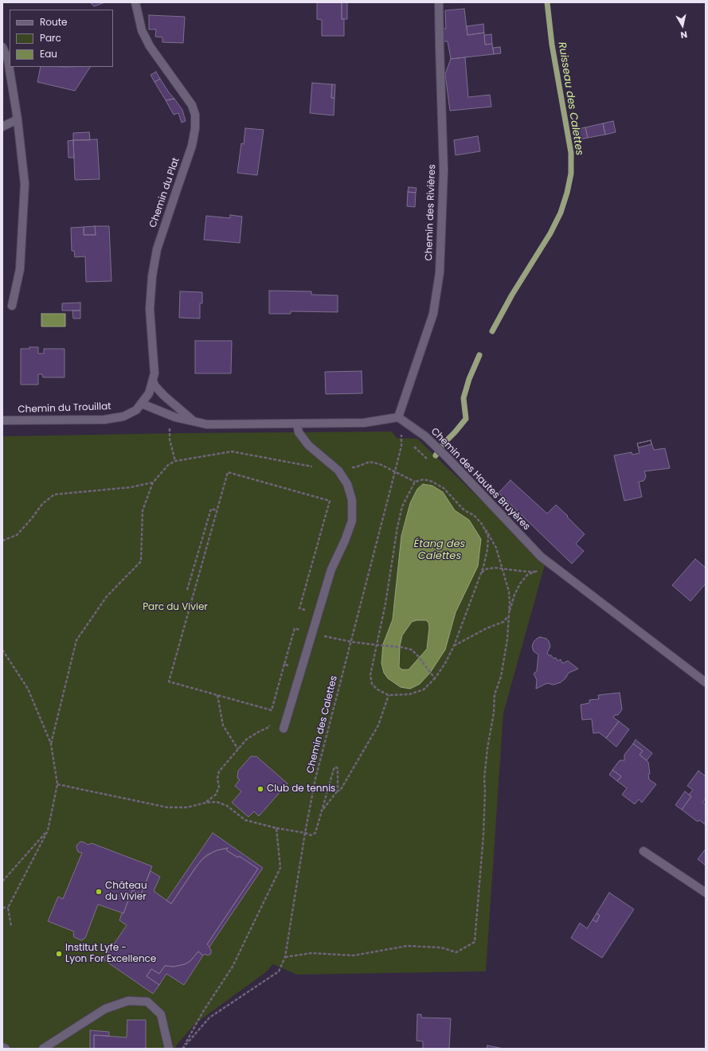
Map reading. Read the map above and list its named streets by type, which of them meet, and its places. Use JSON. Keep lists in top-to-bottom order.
{
  "streets": {
    "street": [
      "Chemin du Plat",
      "Chemin des Rivières",
      "Chemin du Trouillat",
      "Chemin des Hautes Bruyères"
    ],
    "path": ["Chemin des Calettes"]
  },
  "crossings": [
    ["Chemin du Plat", "Chemin du Trouillat"],
    ["Chemin des Rivières", "Chemin des Hautes Bruyères"],
    ["Chemin des Rivières", "Chemin des Calettes"],
    ["Chemin des Hautes Bruyères", "Chemin des Calettes"]
  ],
  "water": ["Ruisseau des Calettes", "Étang des Calettes"],
  "parks": ["Parc du Vivier"],
  "places": ["Club de tennis", "Château du Vivier", "Institut Lyfe - Lyon For Excellence"],
  "legend": ["Route", "Parc", "Eau"],
  "north": "bottom"
}
